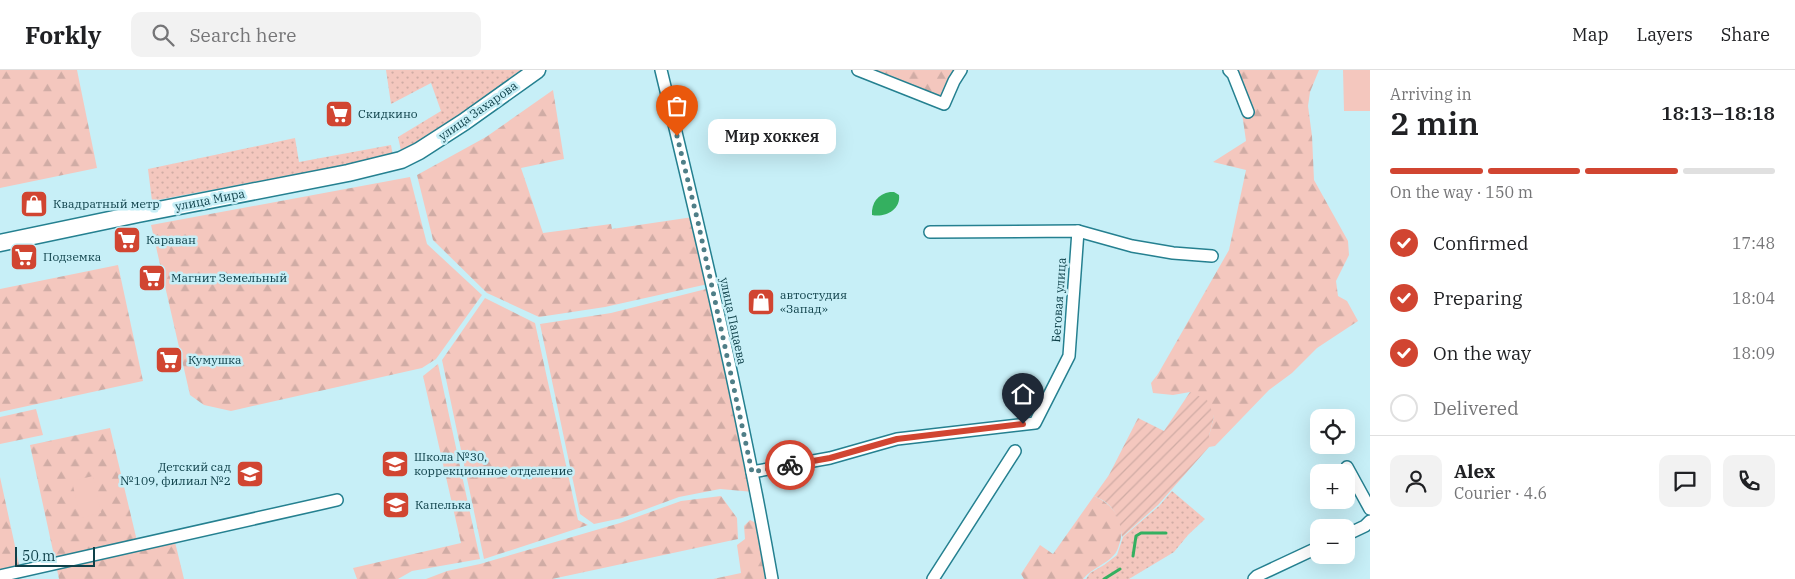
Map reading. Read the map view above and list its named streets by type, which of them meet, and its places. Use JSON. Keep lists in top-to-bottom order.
{
  "streets": {
    "main road": ["улица Захарова", "улица Мира"],
    "street": ["Беговая улица", "улица Пацаева"]
  },
  "crossings": [
    ["улица Захарова", "улица Мира"],
    ["Беговая улица", "улица Пацаева"]
  ],
  "places": {
    "supermarket": [
      "Скидкино",
      "Караван",
      "Подземка",
      "Магнит Земельный",
      "Кумушка"
    ],
    "other": ["Мир хоккея"],
    "shop": ["Квадратный метр", "автостудия «Запад»"],
    "school or university": ["Школа №30, коррекционное отделение", "Детский сад №109, филиал №2", "Капелька"]
  },
  "scale_bar": "50 m",
  "page": {
    "header": "Forkly",
    "search": "Search here",
    "nav": ["Map", "Layers", "Share"],
    "heading": ["2 min", "Arriving in", "18:13–18:18"],
    "panel": ["Alex", "Courier · 4.6"],
    "bubble": "Мир хоккея",
    "bar": "On the way · 150 m",
    "list": [
      ["Confirmed", "17:48"],
      ["Preparing", "18:04"],
      ["On the way", "18:09"],
      "Delivered"
    ],
    "map_buttons": ["+", "−"],
    "scale": "50 m"
  }
}
